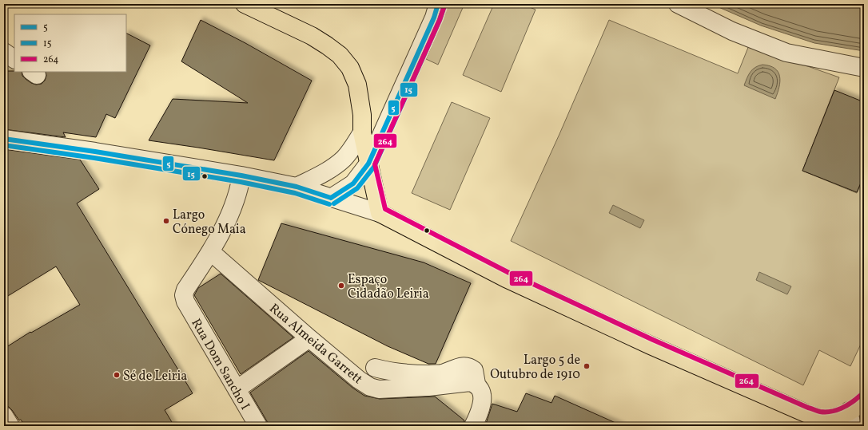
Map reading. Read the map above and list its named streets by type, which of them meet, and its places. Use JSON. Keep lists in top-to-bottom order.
{
  "streets": {
    "street": ["Rua Almeida Garrett", "Rua Dom Sancho I"]
  },
  "crossings": [
    ["Rua Almeida Garrett", "Rua Dom Sancho I"]
  ],
  "places": [
    "Largo Cónego Maia",
    "Espaço Cidadão Leiria",
    "Largo 5 de Outubro de 1910",
    "Sé de Leiria"
  ],
  "lines": ["transit line 5", "transit line 15", "transit line 264"],
  "legend": ["5", "15", "264"]
}
